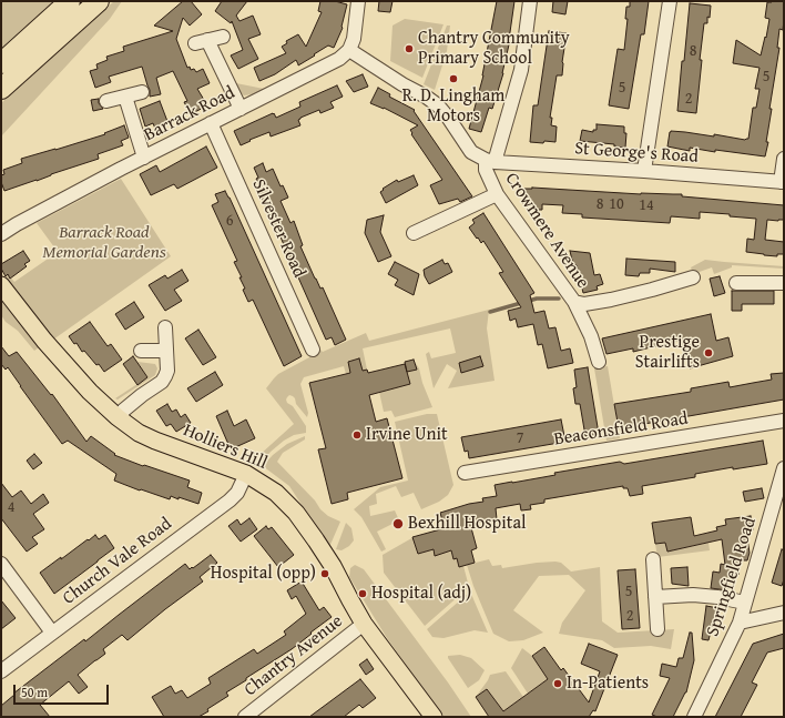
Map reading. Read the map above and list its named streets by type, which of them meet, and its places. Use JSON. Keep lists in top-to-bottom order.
{
  "streets": {
    "main road": ["Holliers Hill"],
    "street": [
      "Barrack Road",
      "St George's Road",
      "Silvester Road",
      "Crowmere Avenue",
      "Beaconsfield Road",
      "Church Vale Road",
      "Springfield Road",
      "Chantry Avenue"
    ]
  },
  "crossings": [
    ["Barrack Road", "Silvester Road"],
    ["Barrack Road", "Crowmere Avenue"],
    ["St George's Road", "Crowmere Avenue"],
    ["Holliers Hill", "Church Vale Road"],
    ["Holliers Hill", "Chantry Avenue"]
  ],
  "parks": ["Barrack Road Memorial Gardens"],
  "places": [
    "Chantry Community Primary School",
    "R. D. Lingham Motors",
    "Prestige Stairlifts",
    "Irvine Unit",
    "Bexhill Hospital",
    "Hospital (opp)",
    "Hospital (adj)",
    "In-Patients"
  ],
  "house_numbers": [
    "8",
    "5",
    "5",
    "2",
    "8",
    "10",
    "14",
    "6",
    "7",
    "4",
    "5",
    "2"
  ],
  "scale_bar": "50 m"
}
